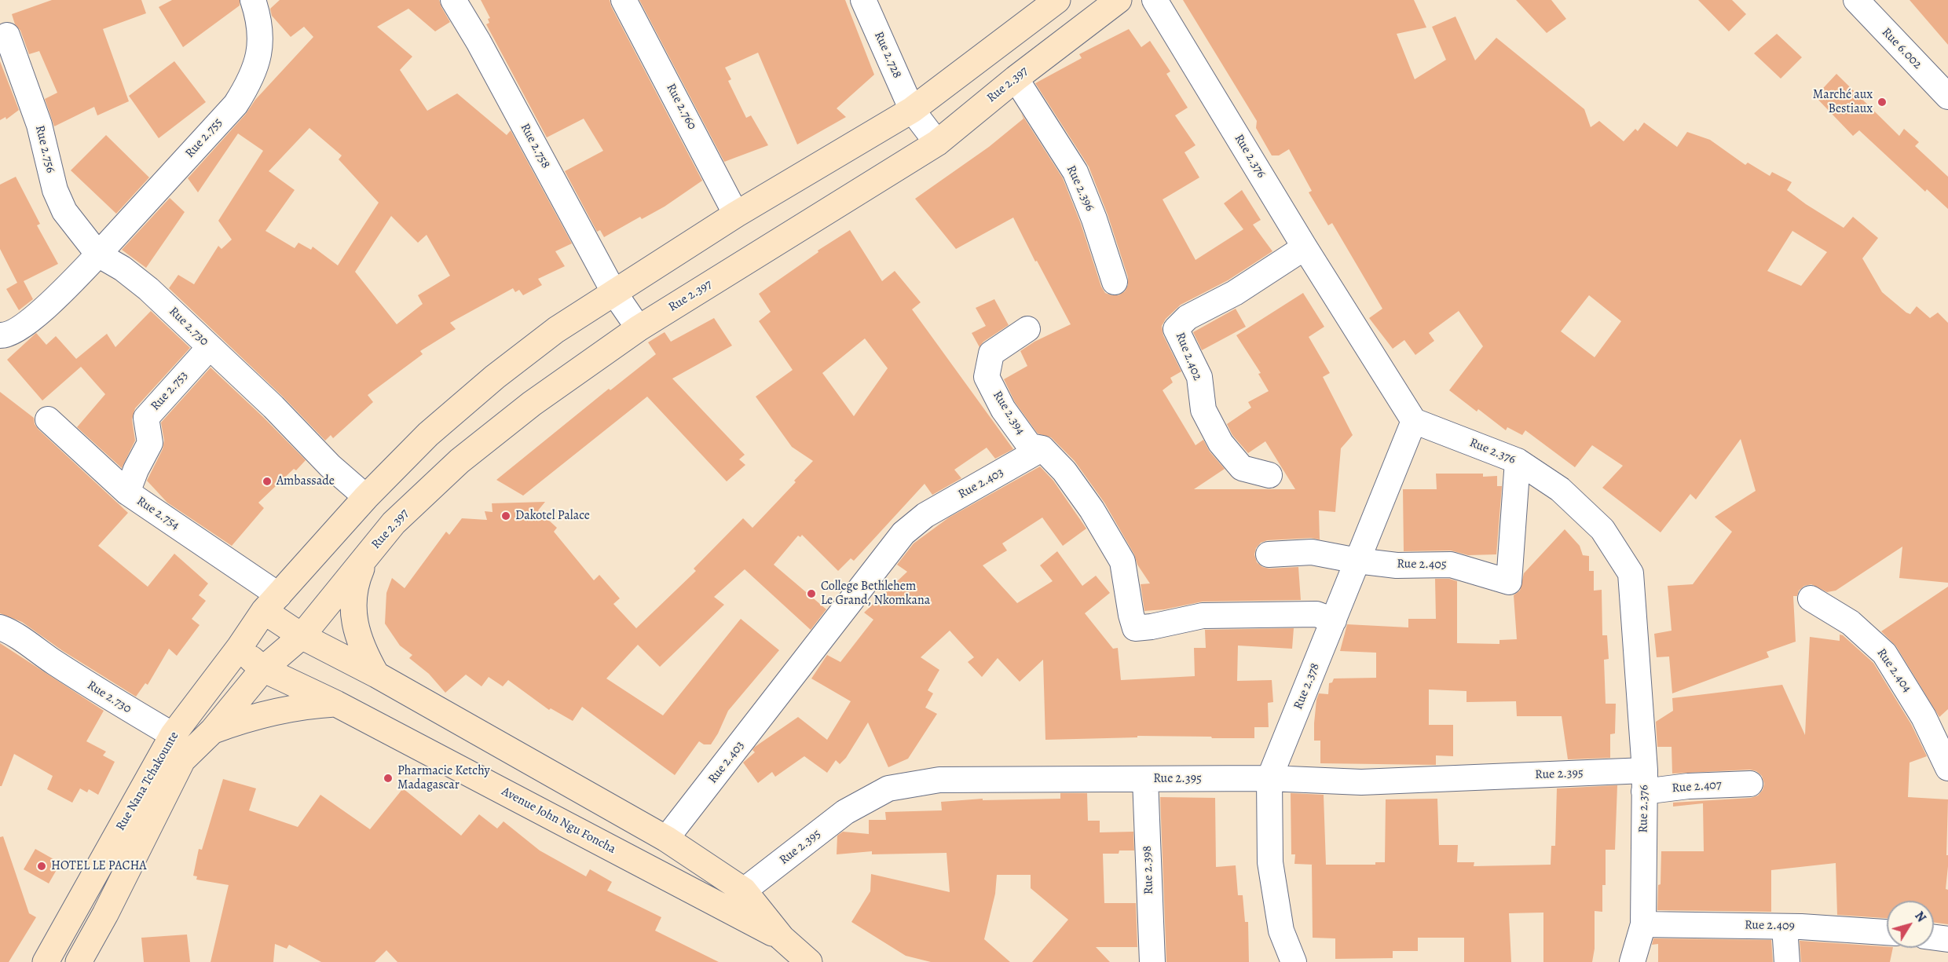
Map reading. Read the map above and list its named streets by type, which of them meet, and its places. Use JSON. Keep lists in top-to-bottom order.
{
  "streets": {
    "main road": ["Rue 2.397", "Rue Nana Tchakounte", "Avenue John Ngu Foncha"],
    "street": [
      "Rue 6.002",
      "Rue 2.728",
      "Rue 2.760",
      "Rue 2.755",
      "Rue 2.758",
      "Rue 2.756",
      "Rue 2.376",
      "Rue 2.396",
      "Rue 2.730",
      "Rue 2.402",
      "Rue 2.753",
      "Rue 2.394",
      "Rue 2.403",
      "Rue 2.754",
      "Rue 2.405",
      "Rue 2.404",
      "Rue 2.378",
      "Rue 2.395",
      "Rue 2.407",
      "Rue 2.398",
      "Rue 2.409"
    ]
  },
  "crossings": [
    ["Rue 2.728", "Rue 2.397"],
    ["Rue 2.397", "Rue 2.758"],
    ["Rue 2.397", "Rue 2.396"],
    ["Rue 2.397", "Rue Nana Tchakounte"],
    ["Rue 2.397", "Avenue John Ngu Foncha"],
    ["Rue 2.755", "Rue 2.756"],
    ["Rue 2.755", "Rue 2.730"],
    ["Rue 2.756", "Rue 2.730"],
    ["Rue 2.376", "Rue 2.402"],
    ["Rue 2.376", "Rue 2.405"],
    ["Rue 2.376", "Rue 2.378"],
    ["Rue 2.376", "Rue 2.395"],
    ["Rue 2.376", "Rue 2.407"],
    ["Rue 2.376", "Rue 2.409"],
    ["Rue 2.730", "Rue 2.753"],
    ["Rue 2.730", "Rue Nana Tchakounte"],
    ["Rue 2.753", "Rue 2.754"],
    ["Rue 2.394", "Rue 2.403"],
    ["Rue 2.403", "Avenue John Ngu Foncha"],
    ["Rue 2.754", "Rue Nana Tchakounte"],
    ["Rue 2.754", "Avenue John Ngu Foncha"],
    ["Rue 2.405", "Rue 2.378"],
    ["Rue 2.378", "Rue 2.395"],
    ["Rue 2.395", "Rue 2.407"],
    ["Rue 2.395", "Avenue John Ngu Foncha"],
    ["Rue 2.395", "Rue 2.398"],
    ["Rue Nana Tchakounte", "Avenue John Ngu Foncha"]
  ],
  "places": [
    "Marché aux Bestiaux",
    "Ambassade",
    "Dakotel Palace",
    "College Bethlehem Le Grand, Nkomkana",
    "Pharmacie Ketchy Madagascar",
    "HOTEL LE PACHA"
  ],
  "north": "top right"
}
